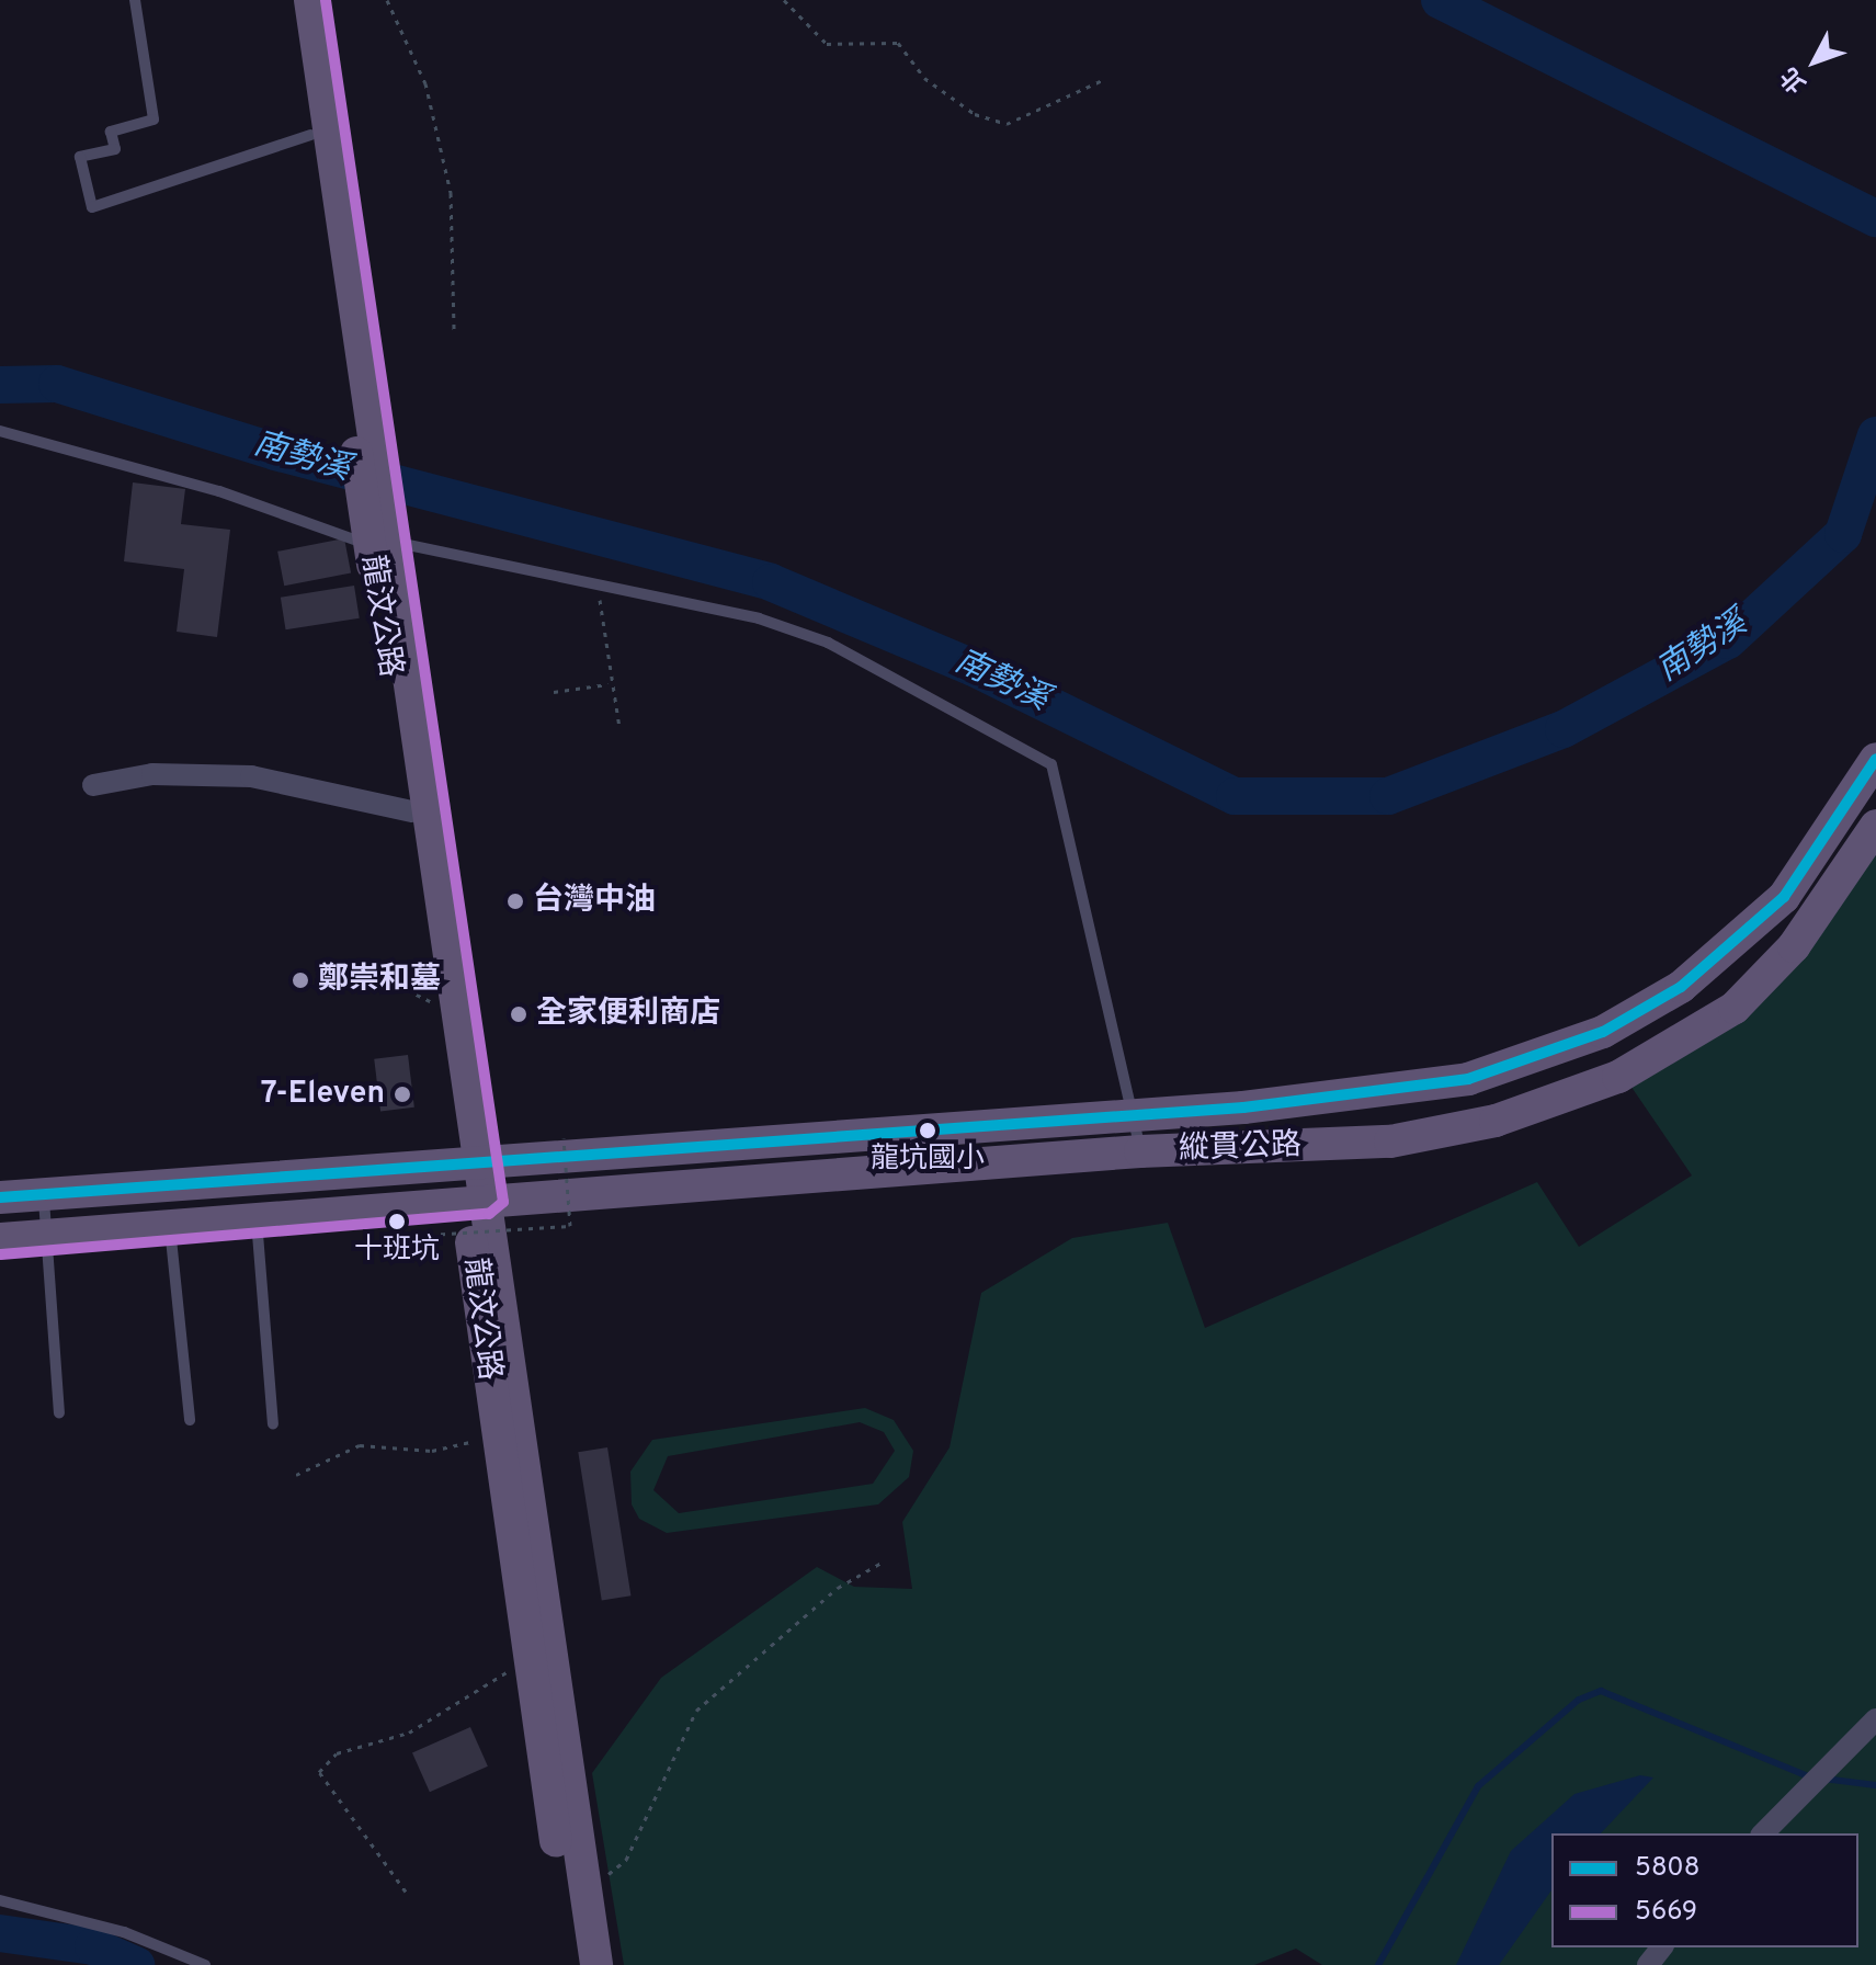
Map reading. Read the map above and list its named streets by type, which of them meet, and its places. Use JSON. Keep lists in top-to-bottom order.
{
  "streets": {
    "main road": ["龍汶公路", "縱貫公路"]
  },
  "crossings": [
    ["龍汶公路", "縱貫公路"]
  ],
  "water": ["南勢溪"],
  "places": [
    "台灣中油",
    "鄭崇和墓",
    "全家便利商店",
    "7-Eleven",
    "龍坑國小",
    "十班坑"
  ],
  "lines": ["transit line 5669", "transit line 5808"],
  "legend": ["5808", "5669"],
  "north": "bottom left"
}
